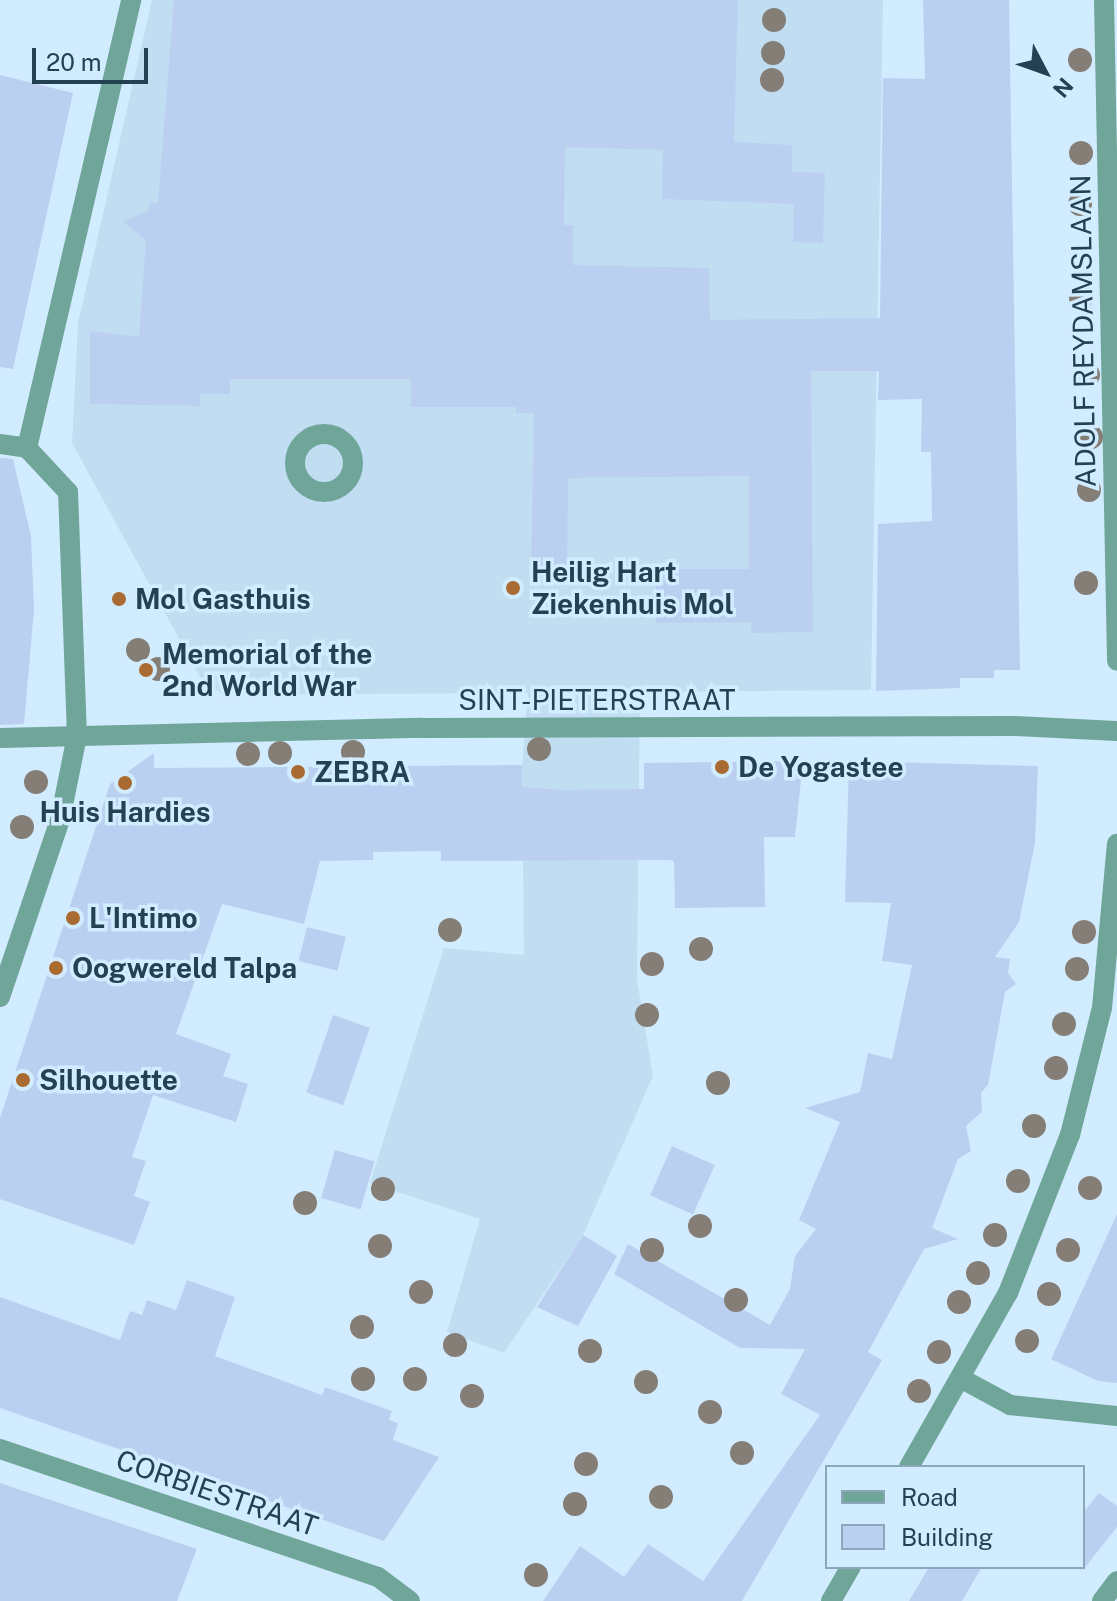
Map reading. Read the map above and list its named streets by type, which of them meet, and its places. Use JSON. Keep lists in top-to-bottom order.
{
  "streets": {
    "street": ["ADOLF REYDAMSLAAN", "SINT-PIETERSTRAAT", "CORBIESTRAAT"]
  },
  "places": [
    "Heilig Hart Ziekenhuis Mol",
    "Mol Gasthuis",
    "Memorial of the 2nd World War",
    "De Yogastee",
    "ZEBRA",
    "Huis Hardies",
    "L'Intimo",
    "Oogwereld Talpa",
    "Silhouette"
  ],
  "legend": ["Road", "Building"],
  "scale_bar": "20 m",
  "north": "bottom right"
}
